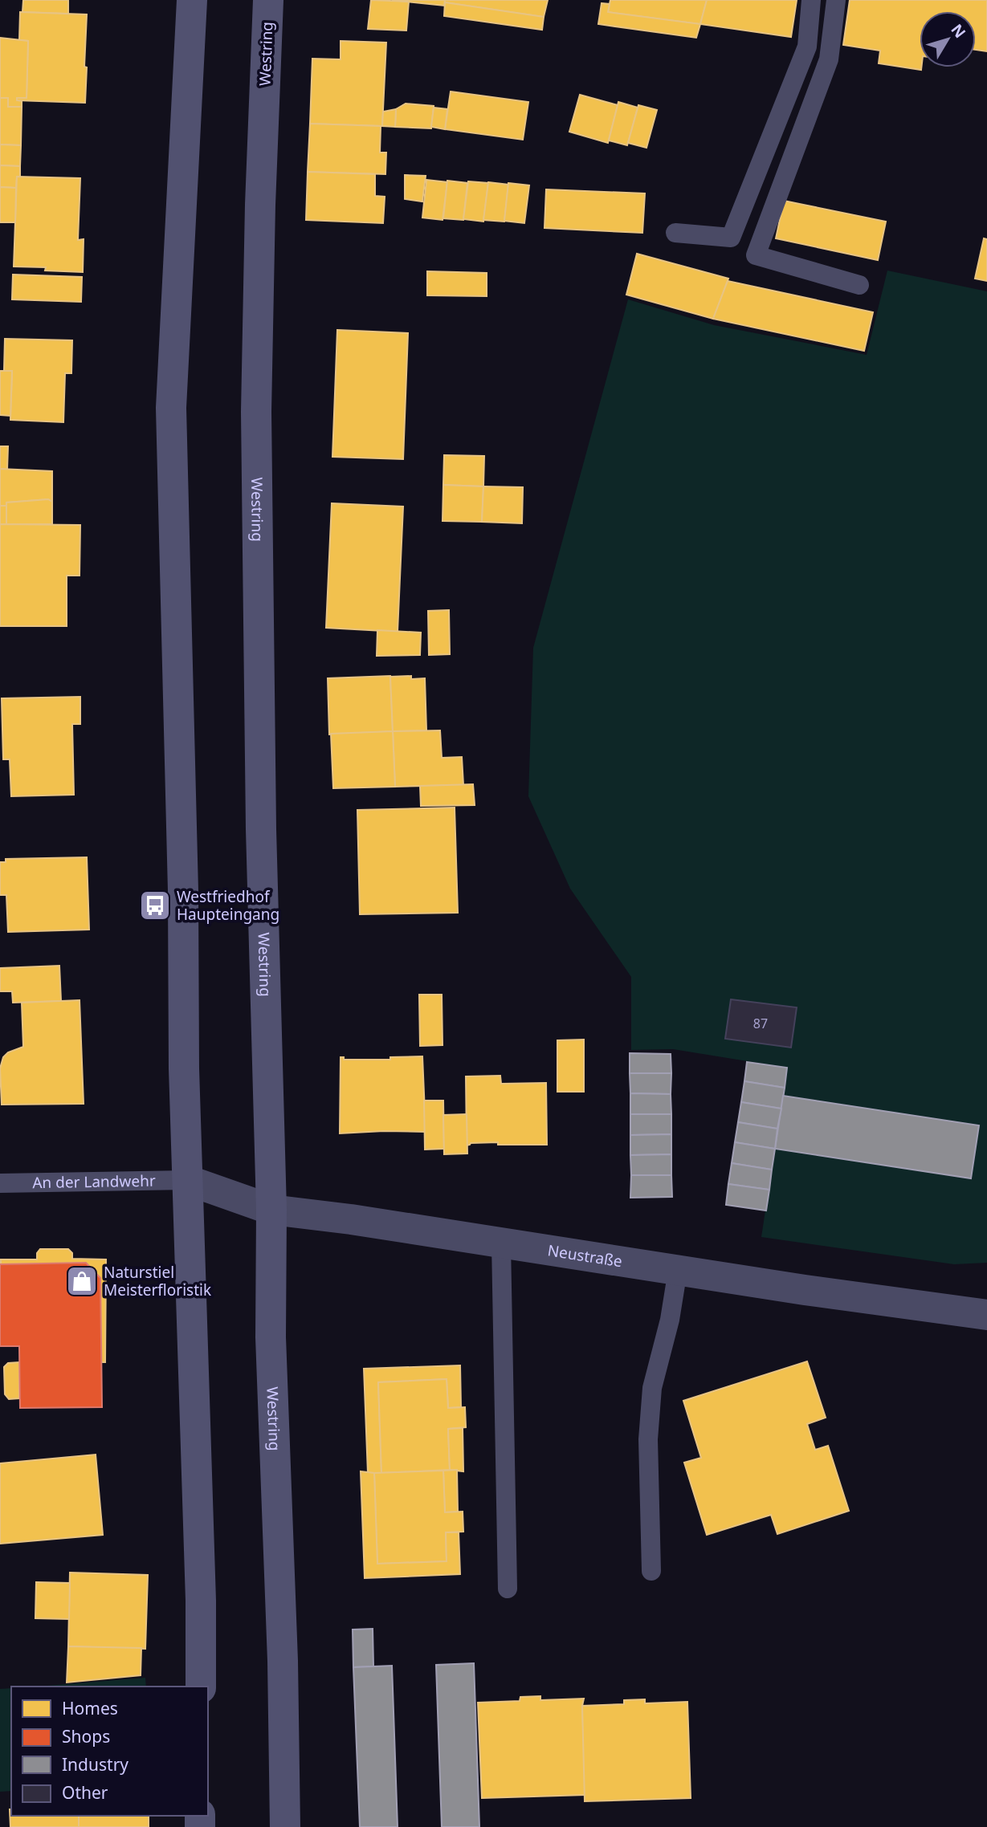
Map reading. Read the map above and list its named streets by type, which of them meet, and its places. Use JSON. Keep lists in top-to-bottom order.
{
  "streets": {
    "main road": ["Westring"],
    "street": ["Neustraße"],
    "lane": ["An der Landwehr"]
  },
  "crossings": [
    ["Westring", "Neustraße"],
    ["An der Landwehr", "Neustraße"]
  ],
  "places": {
    "bus stop": ["Westfriedhof Haupteingang"],
    "shop": ["Naturstiel Meisterfloristik"]
  },
  "house_numbers": ["87"],
  "legend": [
    "Homes",
    "Shops",
    "Industry",
    "Other"
  ],
  "north": "top right"
}
